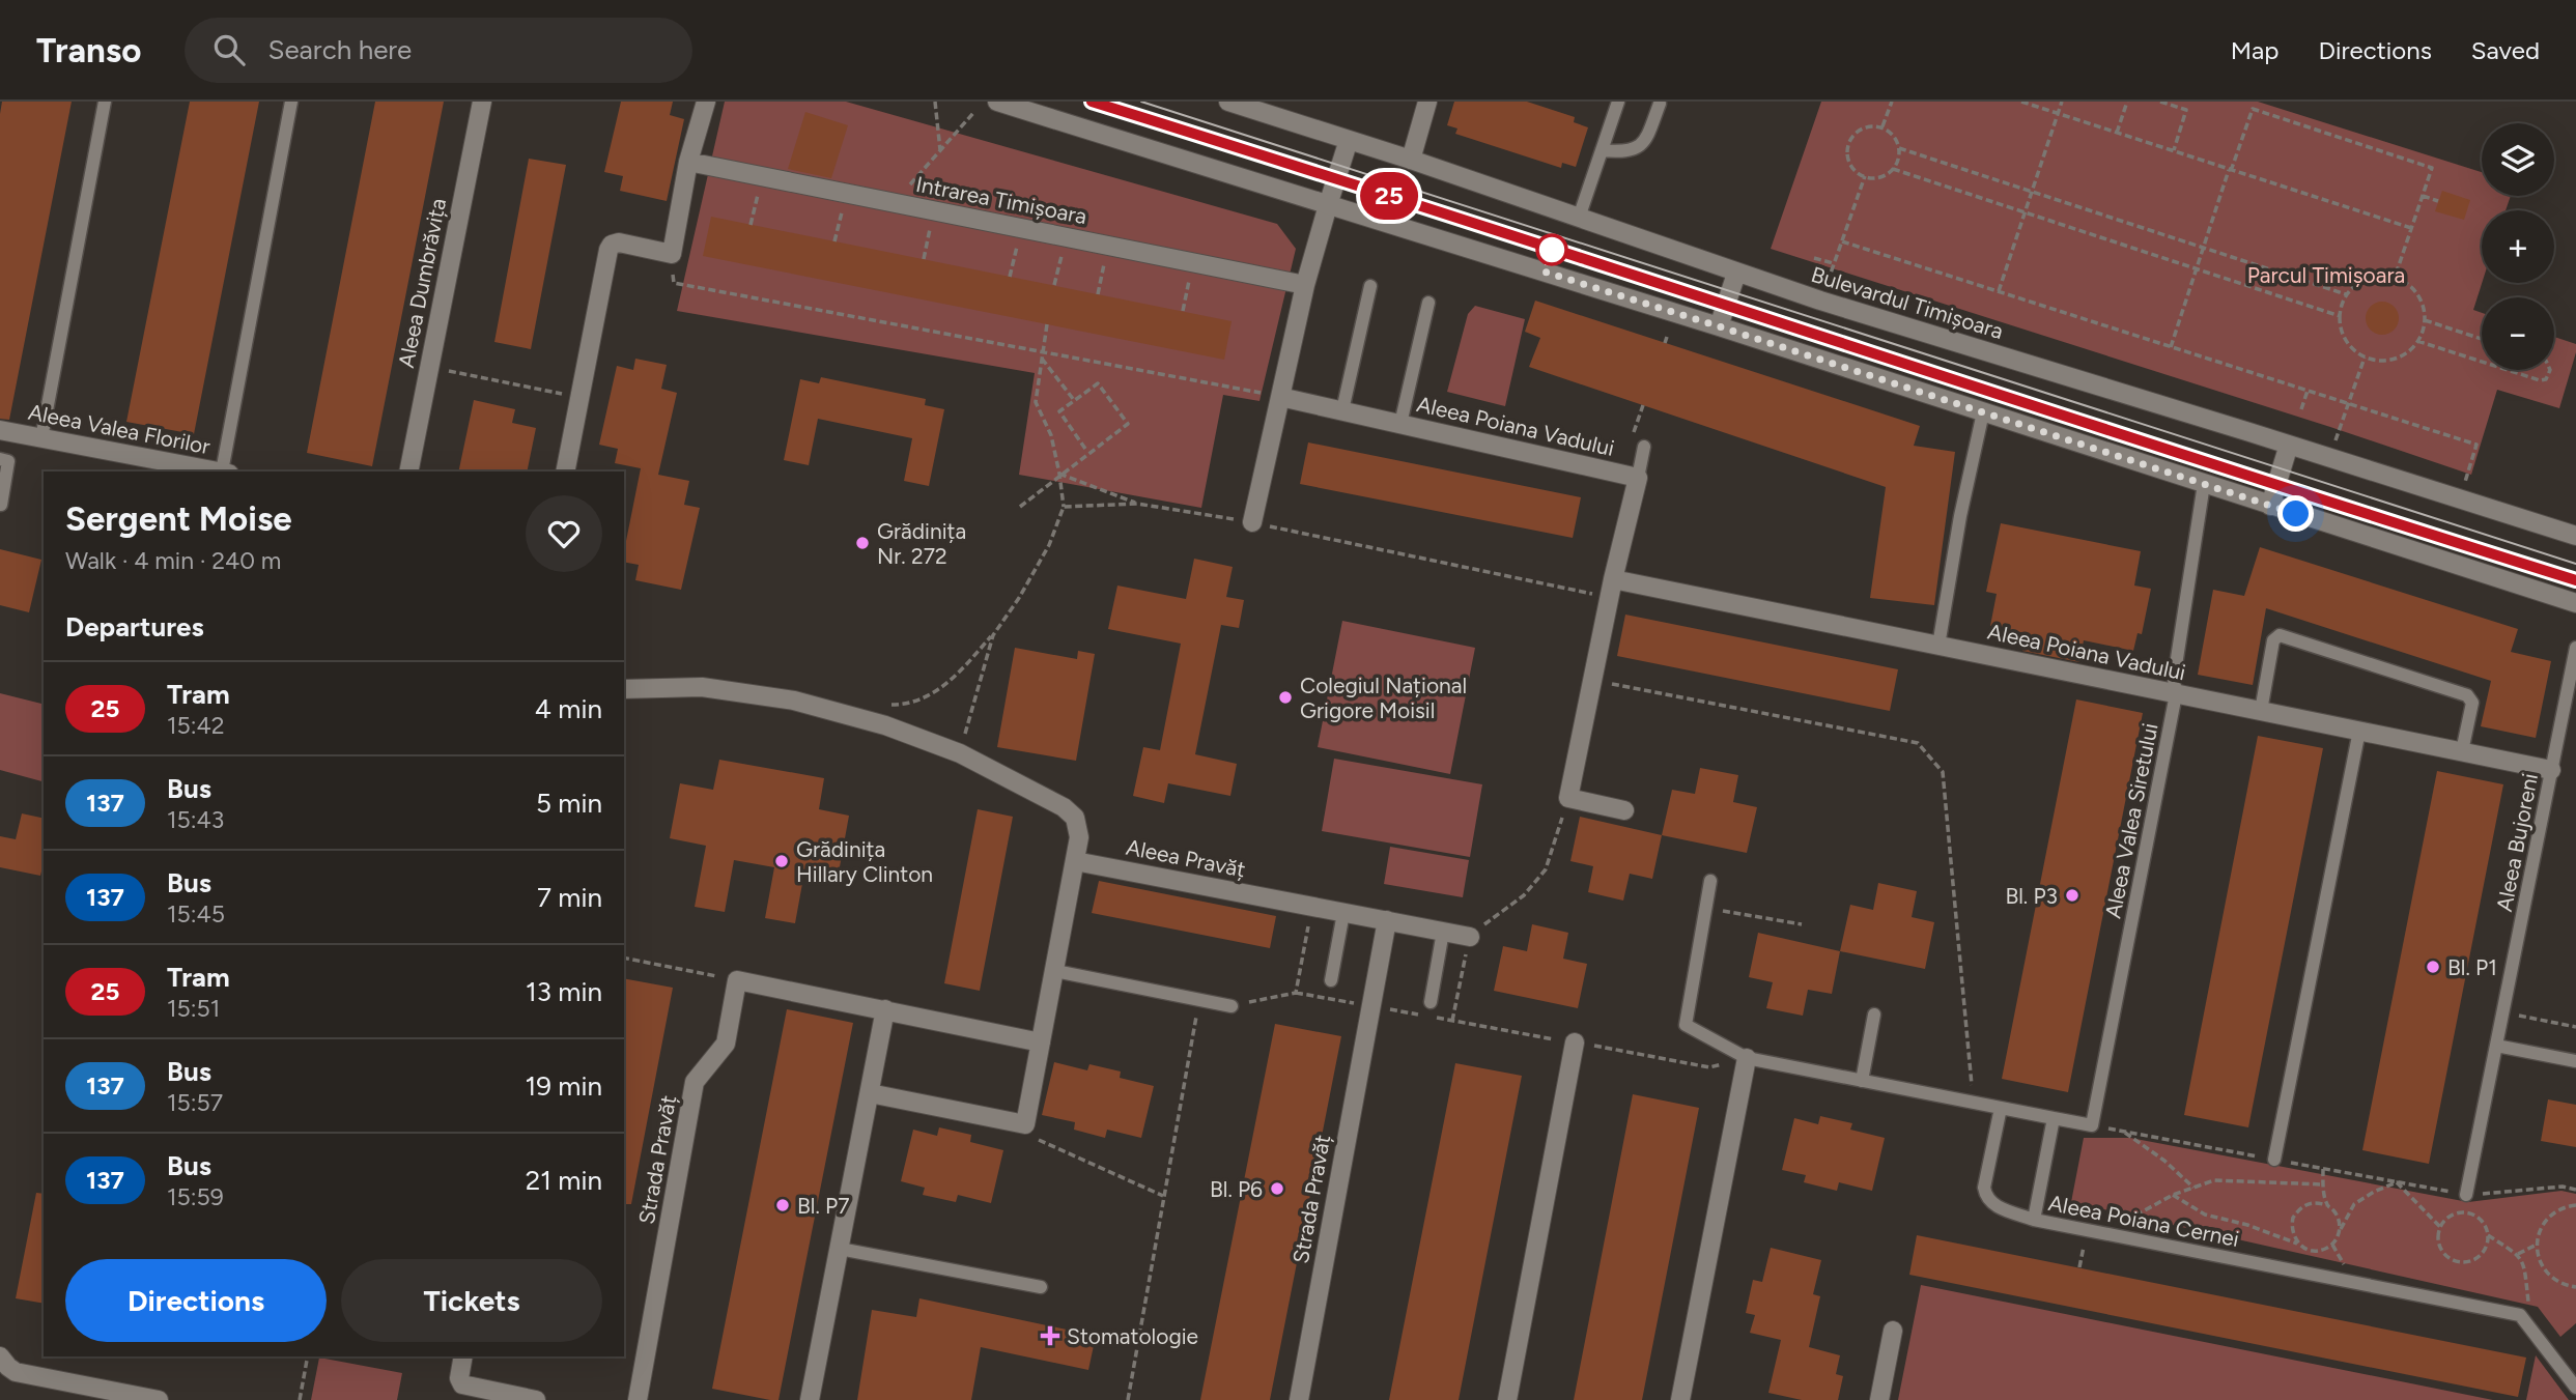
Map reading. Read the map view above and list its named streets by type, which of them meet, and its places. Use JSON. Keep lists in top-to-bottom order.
{
  "streets": {
    "street": [
      "Intrarea Timișoara",
      "Aleea Dumbrăvița",
      "Bulevardul Timișoara",
      "Aleea Poiana Vadului",
      "Aleea Valea Florilor",
      "Aleea Pravăț",
      "Strada Pravăț"
    ],
    "lane": ["Aleea Valea Siretului", "Aleea Bujoreni", "Aleea Poiana Cernei"]
  },
  "crossings": [
    ["Aleea Poiana Vadului", "Aleea Valea Siretului"],
    ["Aleea Poiana Vadului", "Aleea Bujoreni"],
    ["Aleea Valea Siretului", "Aleea Poiana Cernei"],
    ["Aleea Pravăț", "Strada Pravăț"]
  ],
  "parks": ["Parcul Timișoara"],
  "places": {
    "other": [
      "Grădinița Nr. 272",
      "Colegiul Național Grigore Moisil",
      "Grădinița Hillary Clinton",
      "Bl. P3",
      "Bl. P1",
      "Bl. P6",
      "Bl. P7"
    ],
    "health": ["Stomatologie"]
  },
  "lines": ["tram line 25"],
  "page": {
    "header": "Transo",
    "search": "Search here",
    "nav": ["Map", "Directions", "Saved"],
    "on_map": "25",
    "map_buttons": ["+", "−"],
    "heading": [
      ["Sergent Moise", "Walk · 4 min · 240 m"],
      "Departures"
    ],
    "list": [
      {
        "mark": "25",
        "name": "Tram",
        "note": "15:42",
        "value": "4 min"
      },
      {
        "mark": "137",
        "name": "Bus",
        "note": "15:43",
        "value": "5 min"
      },
      {
        "mark": "137",
        "name": "Bus",
        "note": "15:45",
        "value": "7 min"
      },
      {
        "mark": "25",
        "name": "Tram",
        "note": "15:51",
        "value": "13 min"
      },
      {
        "mark": "137",
        "name": "Bus",
        "note": "15:57",
        "value": "19 min"
      },
      {
        "mark": "137",
        "name": "Bus",
        "note": "15:59",
        "value": "21 min"
      }
    ],
    "buttons": ["Directions", "Tickets"]
  }
}
